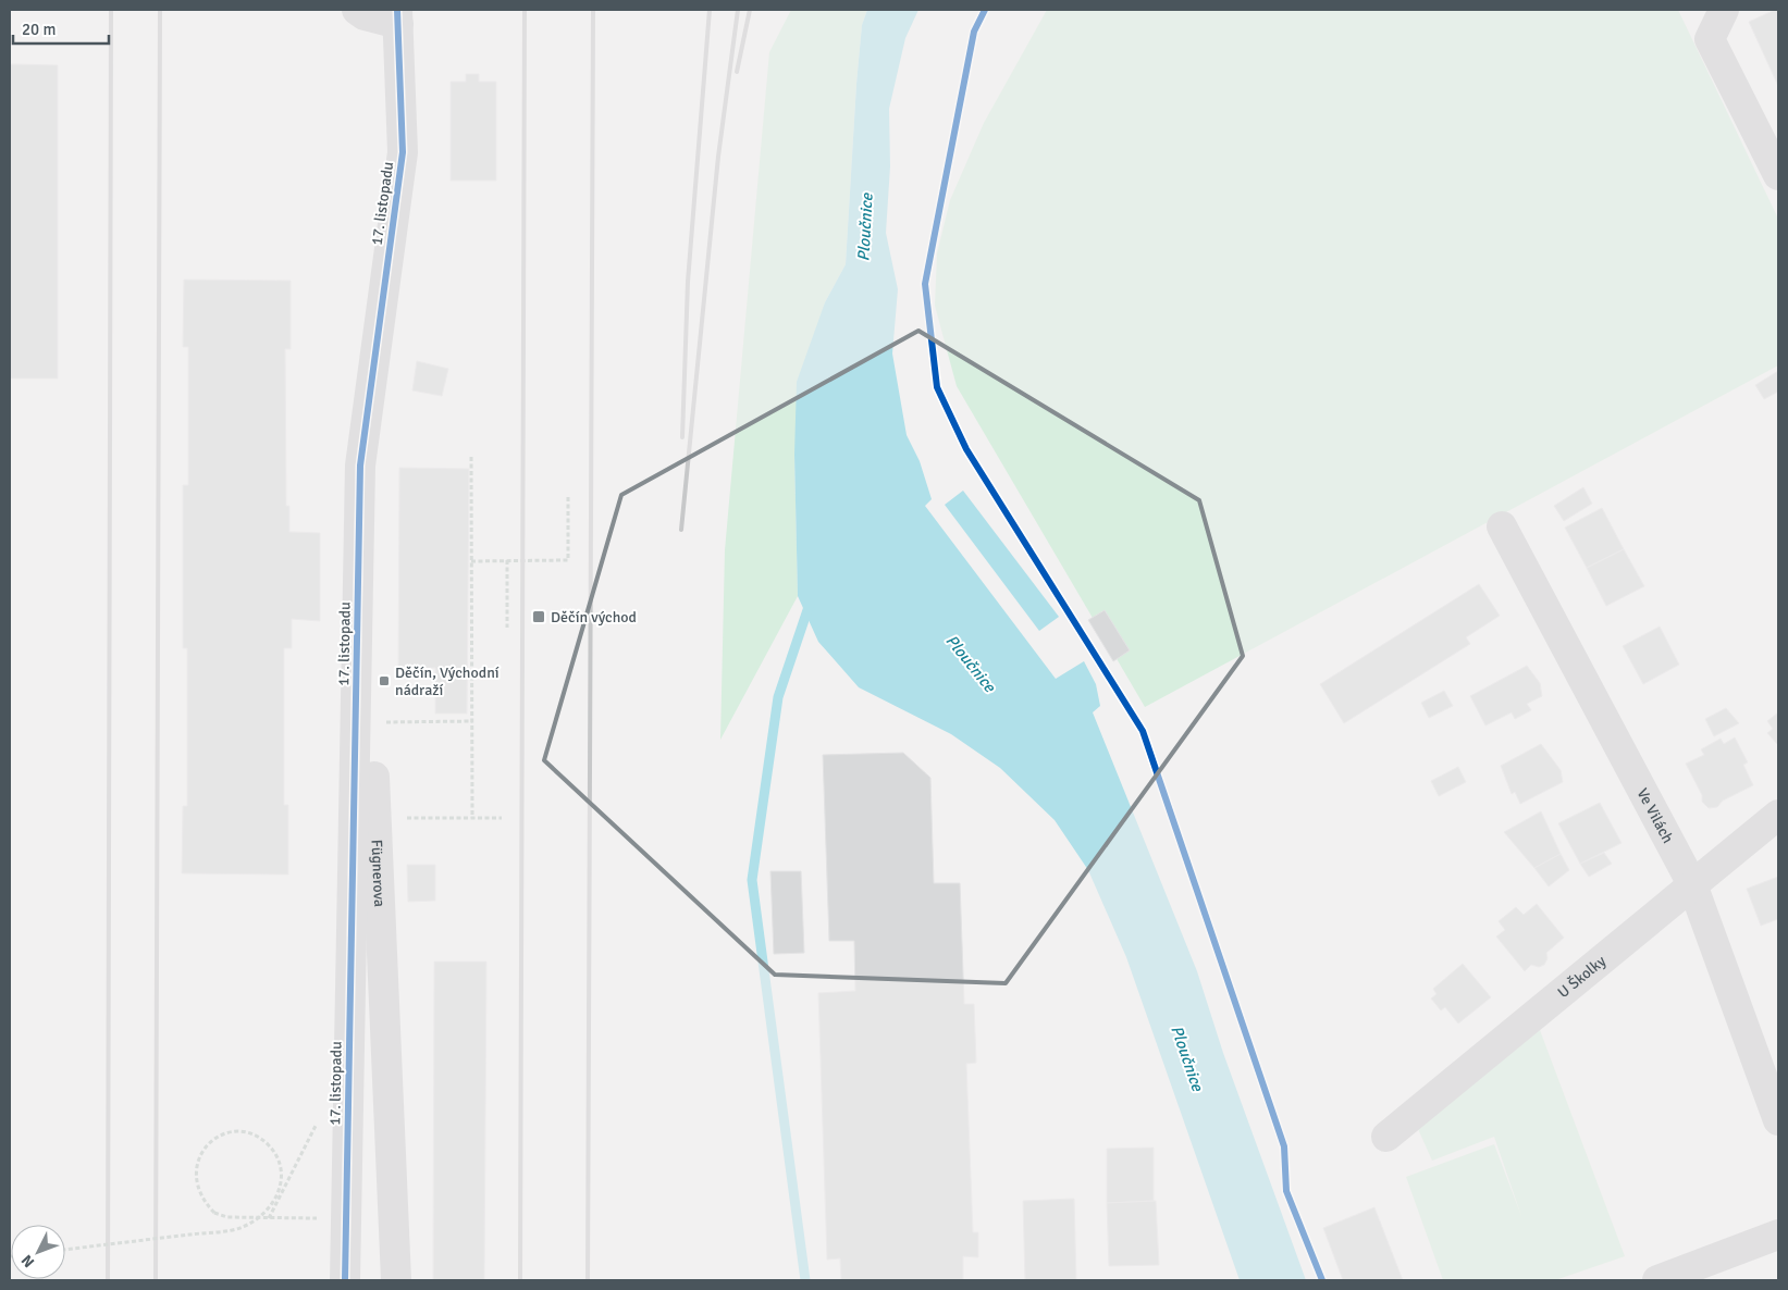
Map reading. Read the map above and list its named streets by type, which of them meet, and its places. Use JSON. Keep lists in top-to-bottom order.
{
  "streets": {
    "street": [
      "17. listopadu",
      "Ve Vilách",
      "Fügnerova",
      "U Školky"
    ]
  },
  "crossings": [
    ["17. listopadu", "Fügnerova"],
    ["Ve Vilách", "U Školky"]
  ],
  "water": ["Ploučnice"],
  "places": {
    "transit": ["Děčín východ", "Děčín, Východní nádraží"]
  },
  "scale_bar": "20 m",
  "north": "bottom left"
}
